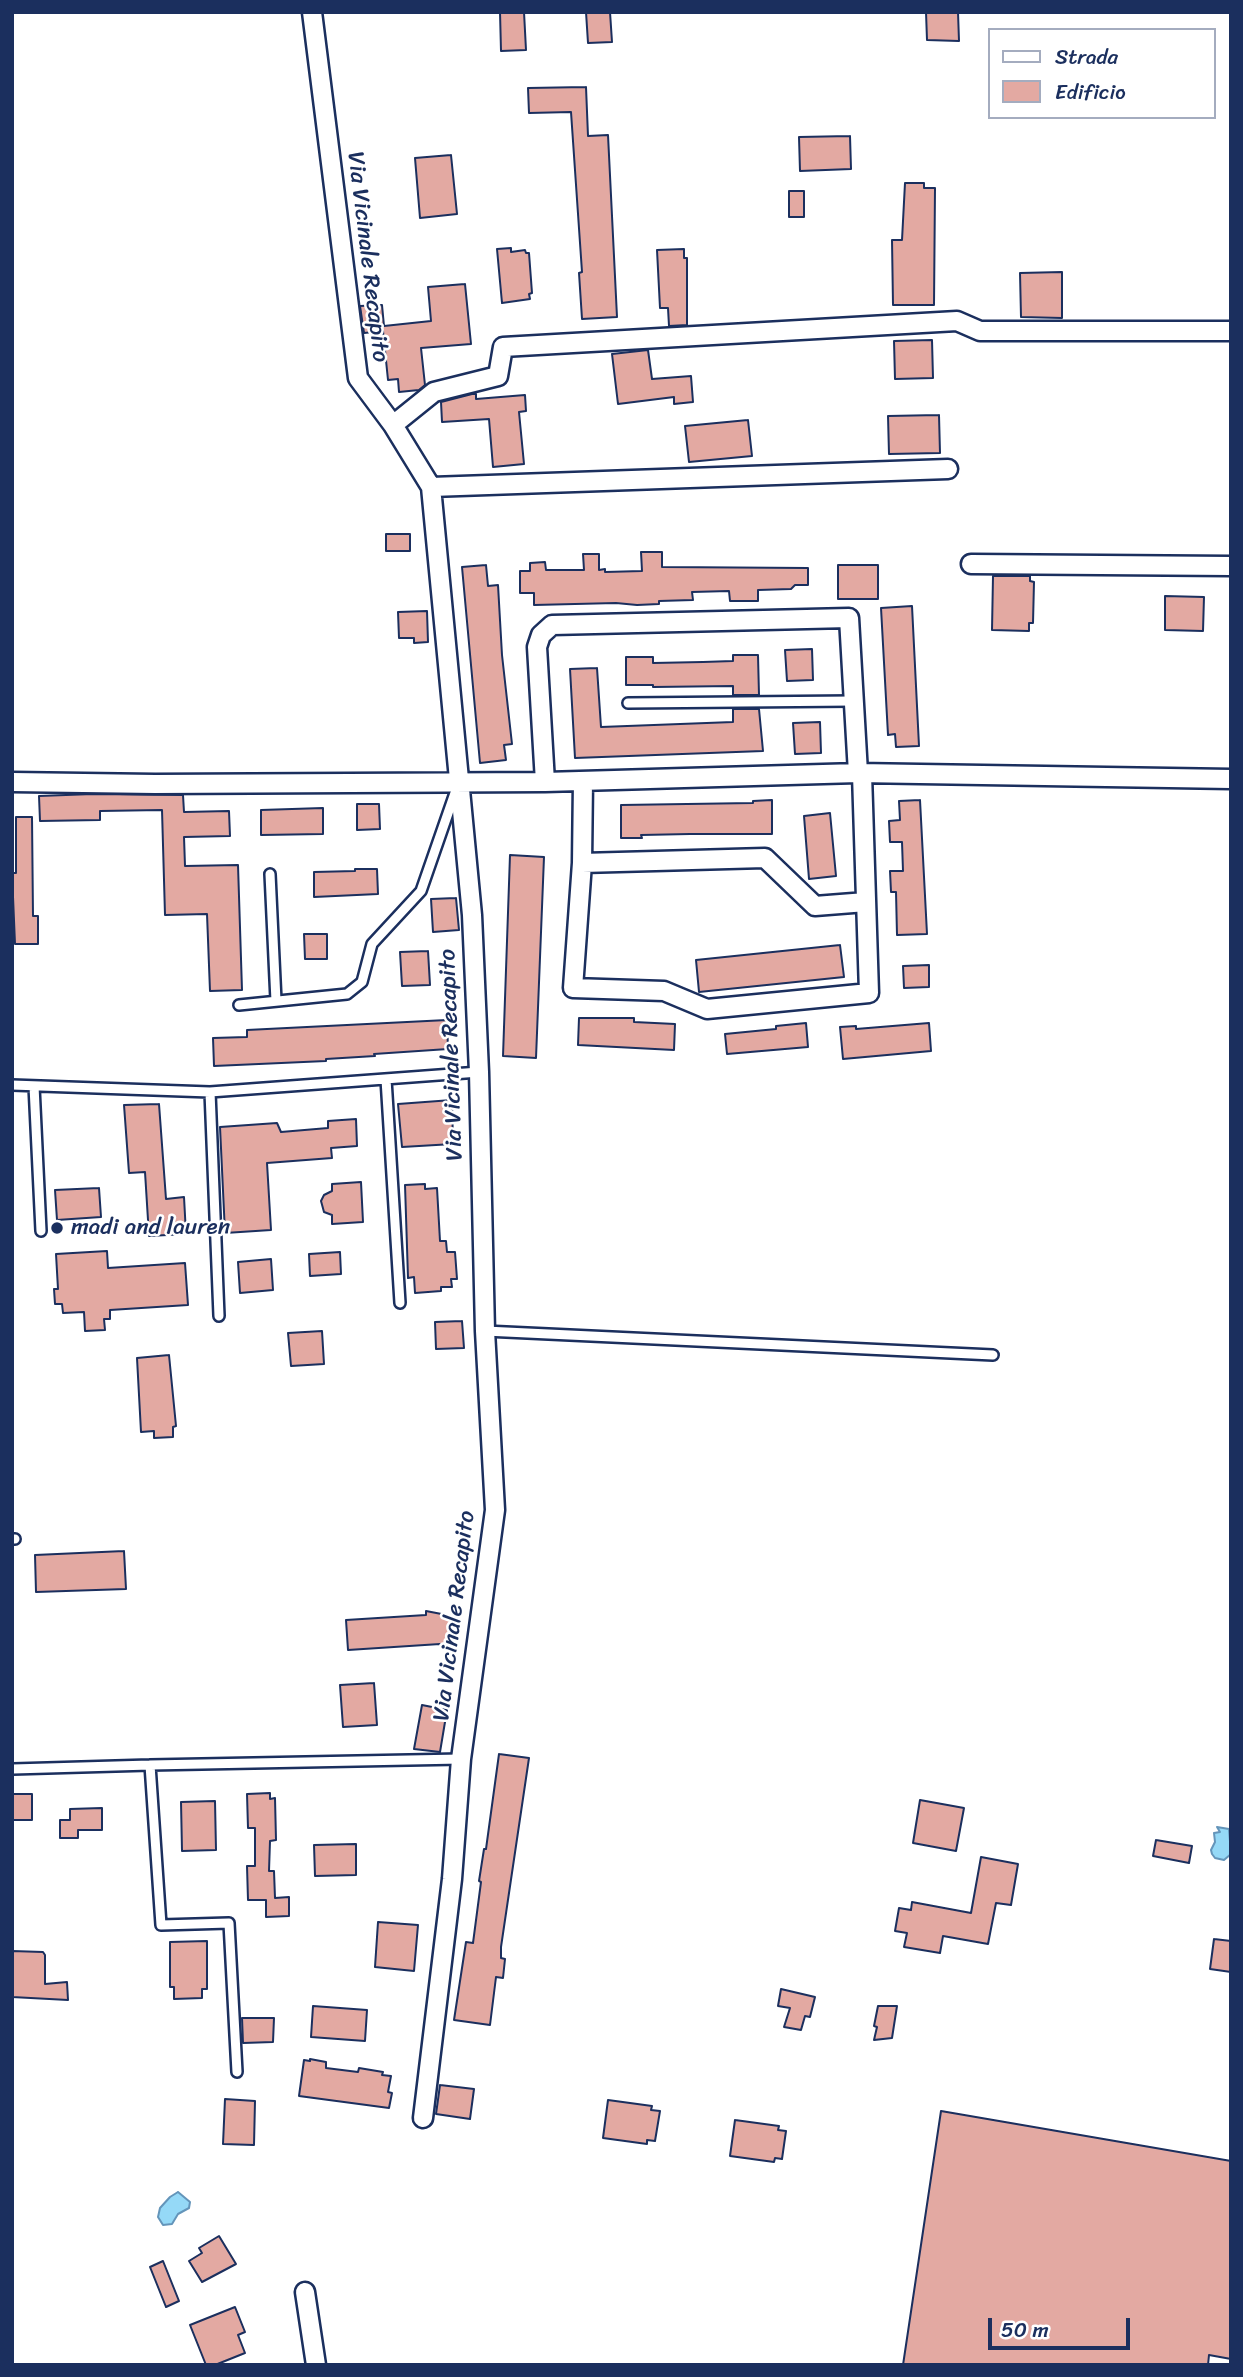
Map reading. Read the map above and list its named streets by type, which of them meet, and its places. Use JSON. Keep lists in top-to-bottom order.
{
  "streets": {
    "street": ["Via Vicinale Recapito"]
  },
  "places": ["madi and lauren"],
  "legend": ["Strada", "Edificio"],
  "scale_bar": "50 m"
}
